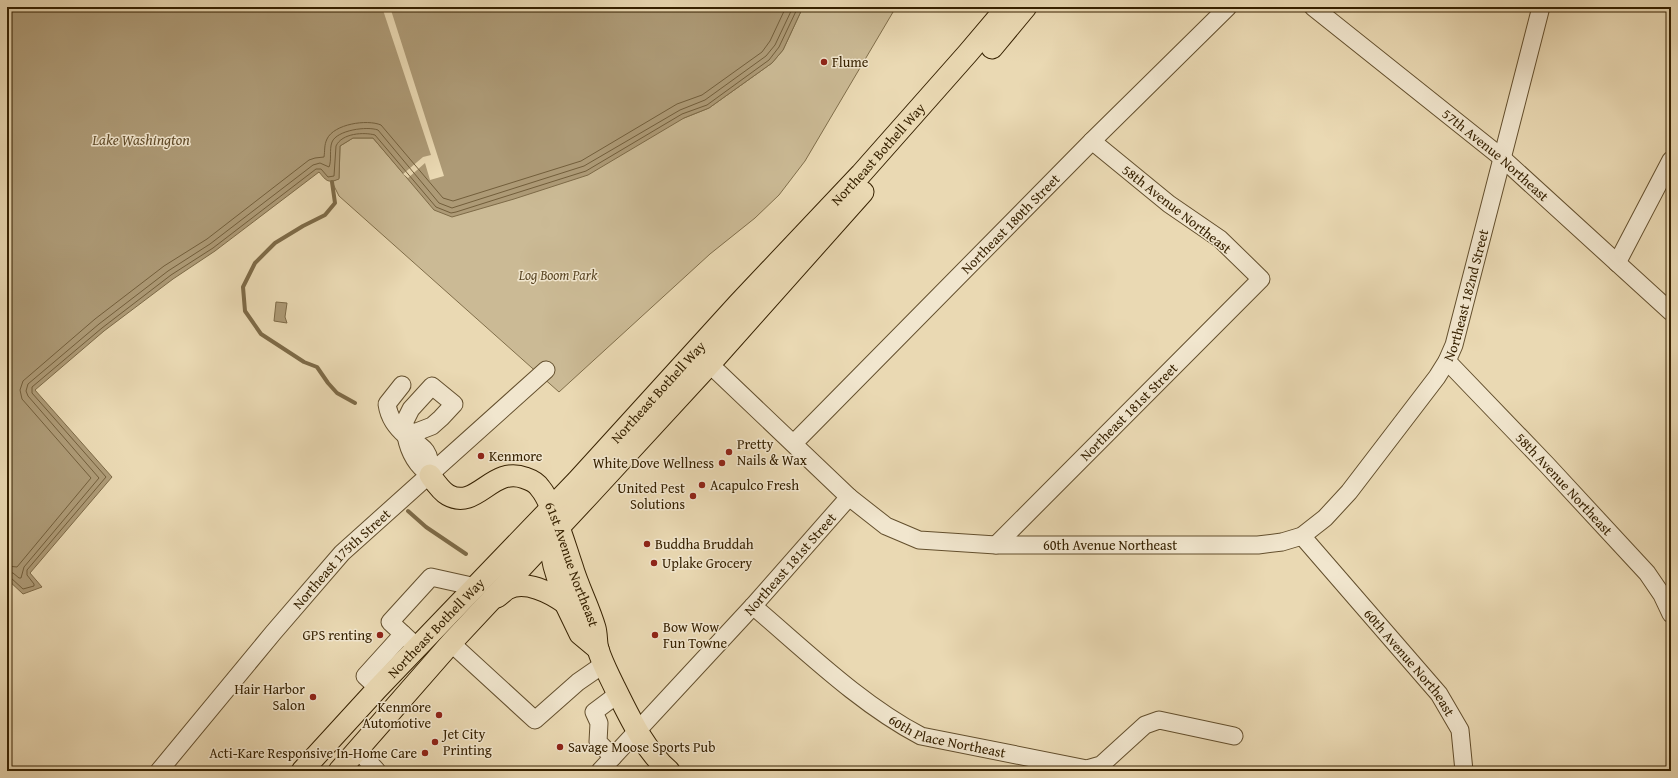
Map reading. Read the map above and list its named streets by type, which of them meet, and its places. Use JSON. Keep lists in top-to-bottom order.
{
  "streets": {
    "main road": ["Northeast Bothell Way", "61st Avenue Northeast"],
    "street": [
      "57th Avenue Northeast",
      "58th Avenue Northeast",
      "Northeast 180th Street",
      "Northeast 182nd Street",
      "Northeast 181st Street",
      "60th Avenue Northeast",
      "Northeast 175th Street",
      "60th Place Northeast"
    ]
  },
  "crossings": [
    ["Northeast Bothell Way", "60th Avenue Northeast"],
    ["Northeast Bothell Way", "61st Avenue Northeast"],
    ["57th Avenue Northeast", "Northeast 182nd Street"],
    ["58th Avenue Northeast", "Northeast 180th Street"],
    ["58th Avenue Northeast", "Northeast 182nd Street"],
    ["58th Avenue Northeast", "Northeast 181st Street"],
    ["Northeast 180th Street", "60th Avenue Northeast"],
    ["Northeast 182nd Street", "60th Avenue Northeast"],
    ["Northeast 181st Street", "60th Avenue Northeast"],
    ["Northeast 181st Street", "61st Avenue Northeast"],
    ["Northeast 181st Street", "60th Place Northeast"],
    ["Northeast 175th Street", "61st Avenue Northeast"]
  ],
  "water": ["Lake Washington"],
  "parks": ["Log Boom Park"],
  "places": [
    "Flume",
    "Pretty Nails & Wax",
    "Kenmore",
    "White Dove Wellness",
    "Acapulco Fresh",
    "United Pest Solutions",
    "Buddha Bruddah",
    "Uplake Grocery",
    "GPS renting",
    "Bow Wow Fun Towne",
    "Hair Harbor Salon",
    "Kenmore Automotive",
    "Jet City Printing",
    "Savage Moose Sports Pub",
    "Acti-Kare Responsive In-Home Care"
  ]
}
